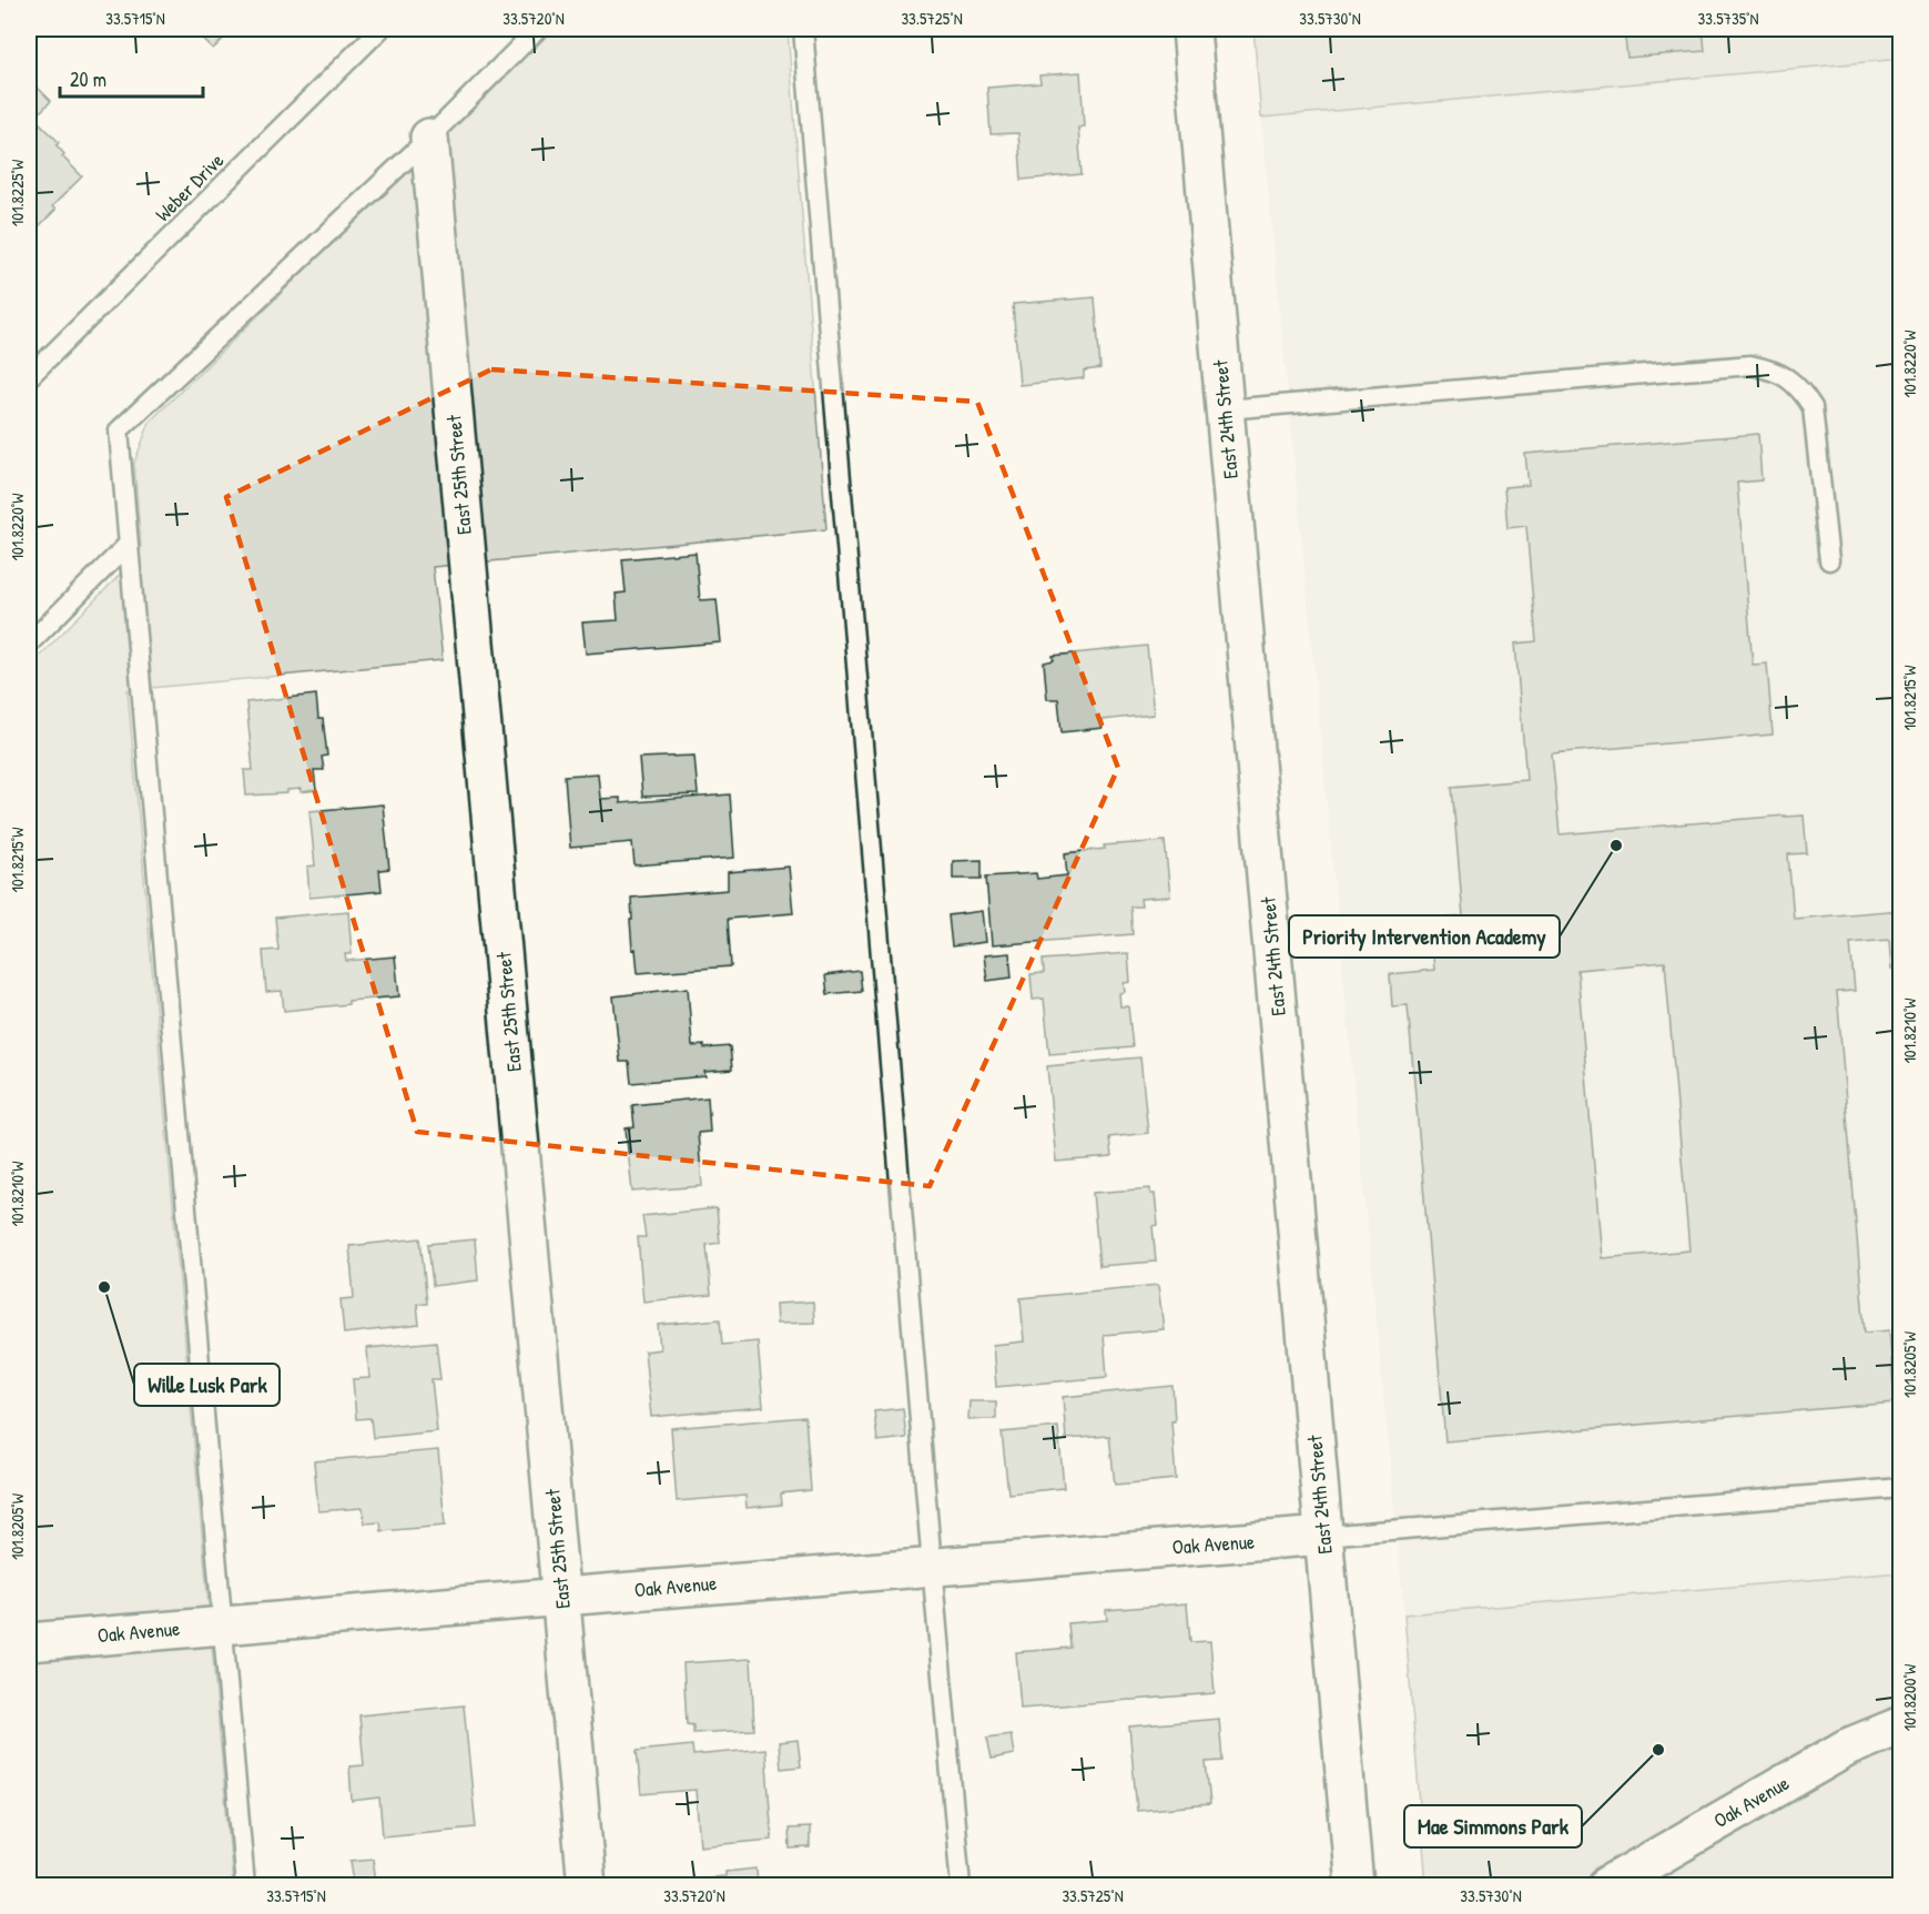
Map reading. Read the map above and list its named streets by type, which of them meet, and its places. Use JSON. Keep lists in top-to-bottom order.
{
  "streets": {
    "street": ["East 24th Street", "East 25th Street", "Oak Avenue"],
    "lane": ["Weber Drive"]
  },
  "crossings": [
    ["East 24th Street", "Oak Avenue"],
    ["East 25th Street", "Oak Avenue"]
  ],
  "places": ["Priority Intervention Academy", "Wille Lusk Park", "Mae Simmons Park"],
  "scale_bar": "20 m",
  "coordinates": [
    "33.5715°N",
    "33.5720°N",
    "33.5725°N",
    "33.5730°N",
    "33.5735°N",
    "101.8225°W",
    "101.8220°W",
    "101.8215°W",
    "101.8210°W",
    "101.8205°W",
    "101.8200°W"
  ]
}
